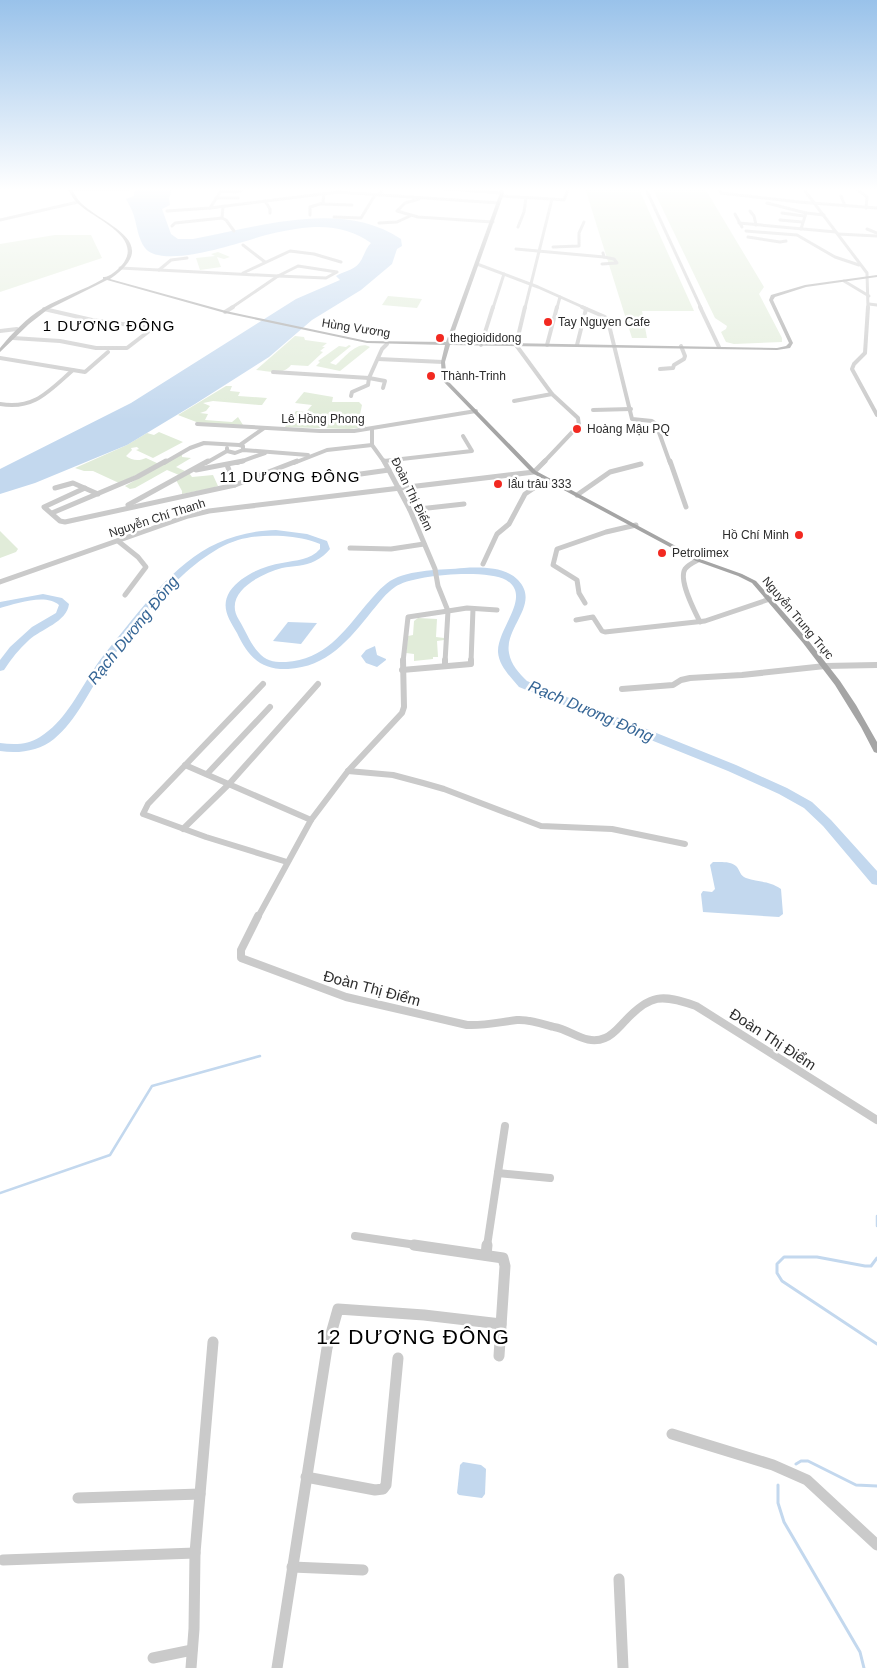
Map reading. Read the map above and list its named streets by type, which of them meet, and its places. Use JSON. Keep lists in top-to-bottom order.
{
  "streets": {
    "main road": ["Hùng Vương", "Nguyễn Trung Trực"],
    "street": ["Lê Hồng Phong", "Đoàn Thị Điểm", "Nguyễn Chí Thanh"]
  },
  "crossings": [
    ["Lê Hồng Phong", "Đoàn Thị Điểm"],
    ["Lê Hồng Phong", "Nguyễn Trung Trực"],
    ["Đoàn Thị Điểm", "Nguyễn Chí Thanh"],
    ["Nguyễn Chí Thanh", "Nguyễn Trung Trực"]
  ],
  "districts": ["1 DƯƠNG ĐÔNG", "11 DƯƠNG ĐÔNG", "12 DƯƠNG ĐÔNG"],
  "water": ["Rạch Dương Đông"],
  "places": [
    "Tay Nguyen Cafe",
    "thegioididong",
    "Thành-Trinh",
    "Hoàng Mậu PQ",
    "lẩu trâu 333",
    "Hồ Chí Minh",
    "Petrolimex"
  ]
}
